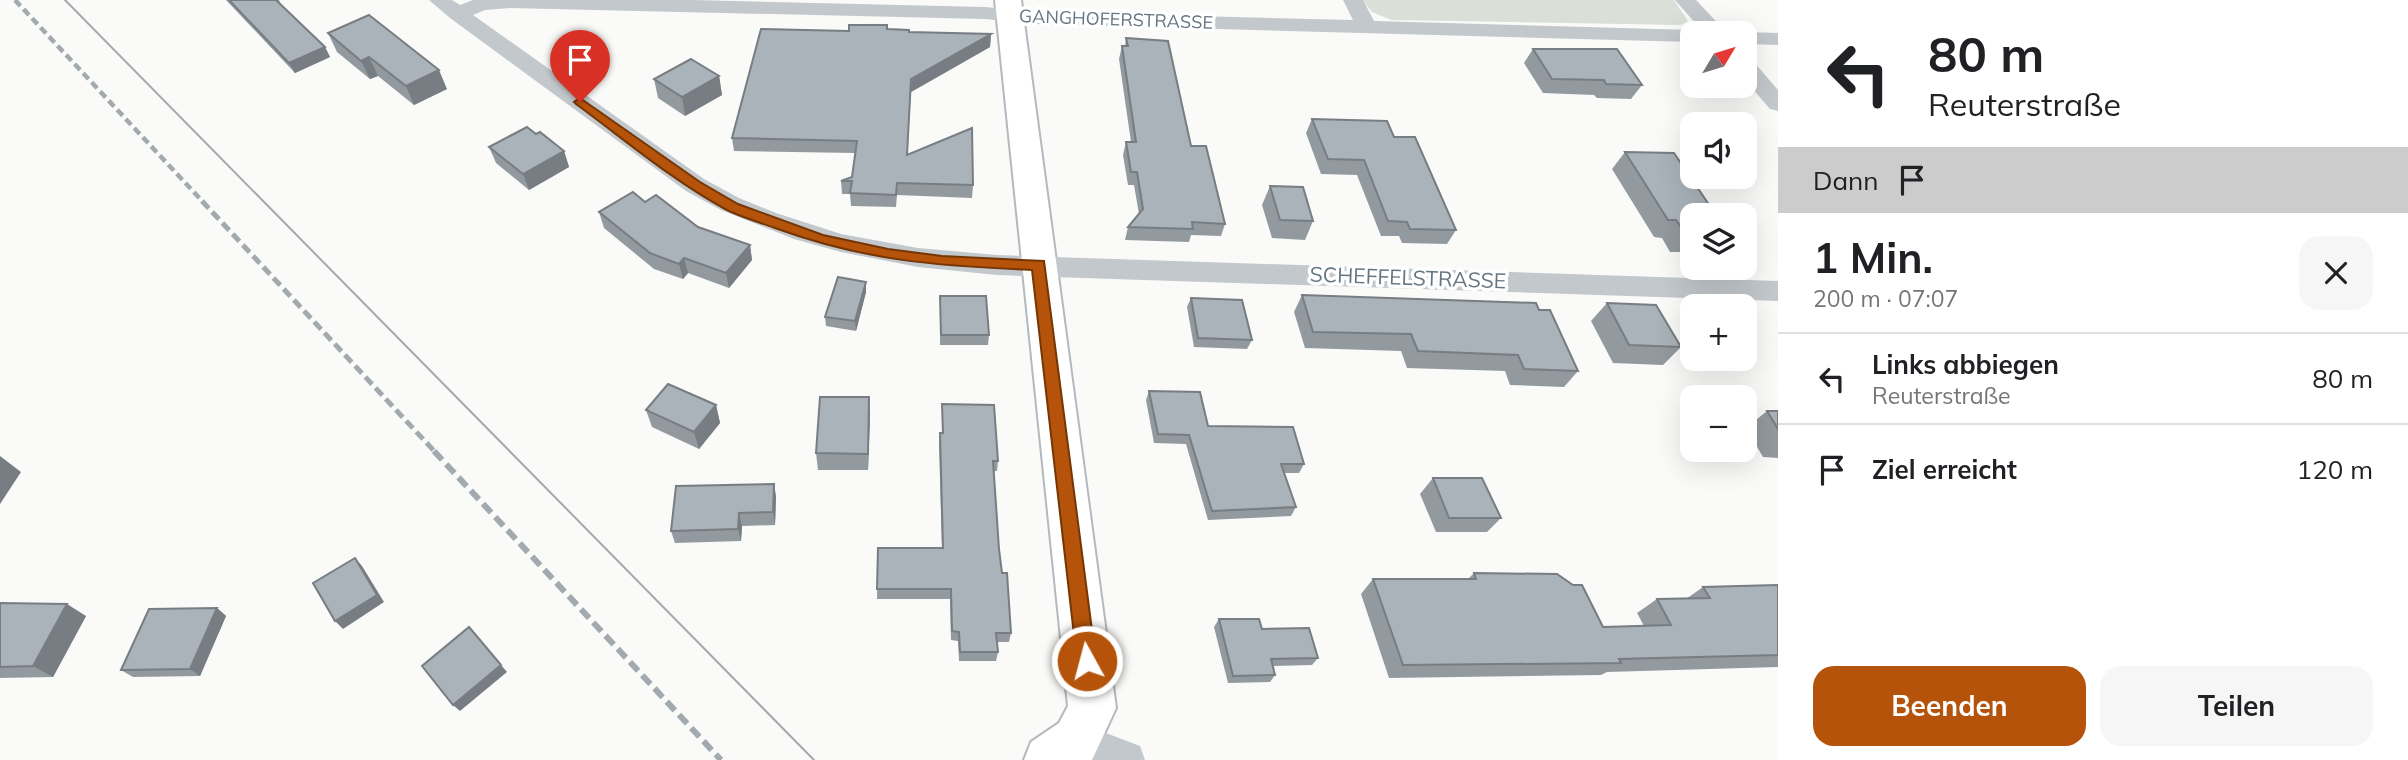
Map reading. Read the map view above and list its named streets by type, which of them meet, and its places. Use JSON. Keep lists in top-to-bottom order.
{
  "streets": {
    "street": ["GANGHOFERSTRASSE", "SCHEFFELSTRASSE"]
  },
  "crossings": [
    ["GANGHOFERSTRASSE", "SCHEFFELSTRASSE"]
  ],
  "north": "top right",
  "page": {
    "turn": ["80 m", "Reuterstraße"],
    "map_buttons": ["+", "−"],
    "then": "Dann",
    "heading": ["1 Min.", "200 m · 07:07"],
    "list": [
      {
        "name": "Links abbiegen",
        "note": "Reuterstraße",
        "value": "80 m"
      },
      {
        "name": "Ziel erreicht",
        "value": "120 m"
      }
    ],
    "buttons": ["Beenden", "Teilen"]
  }
}
